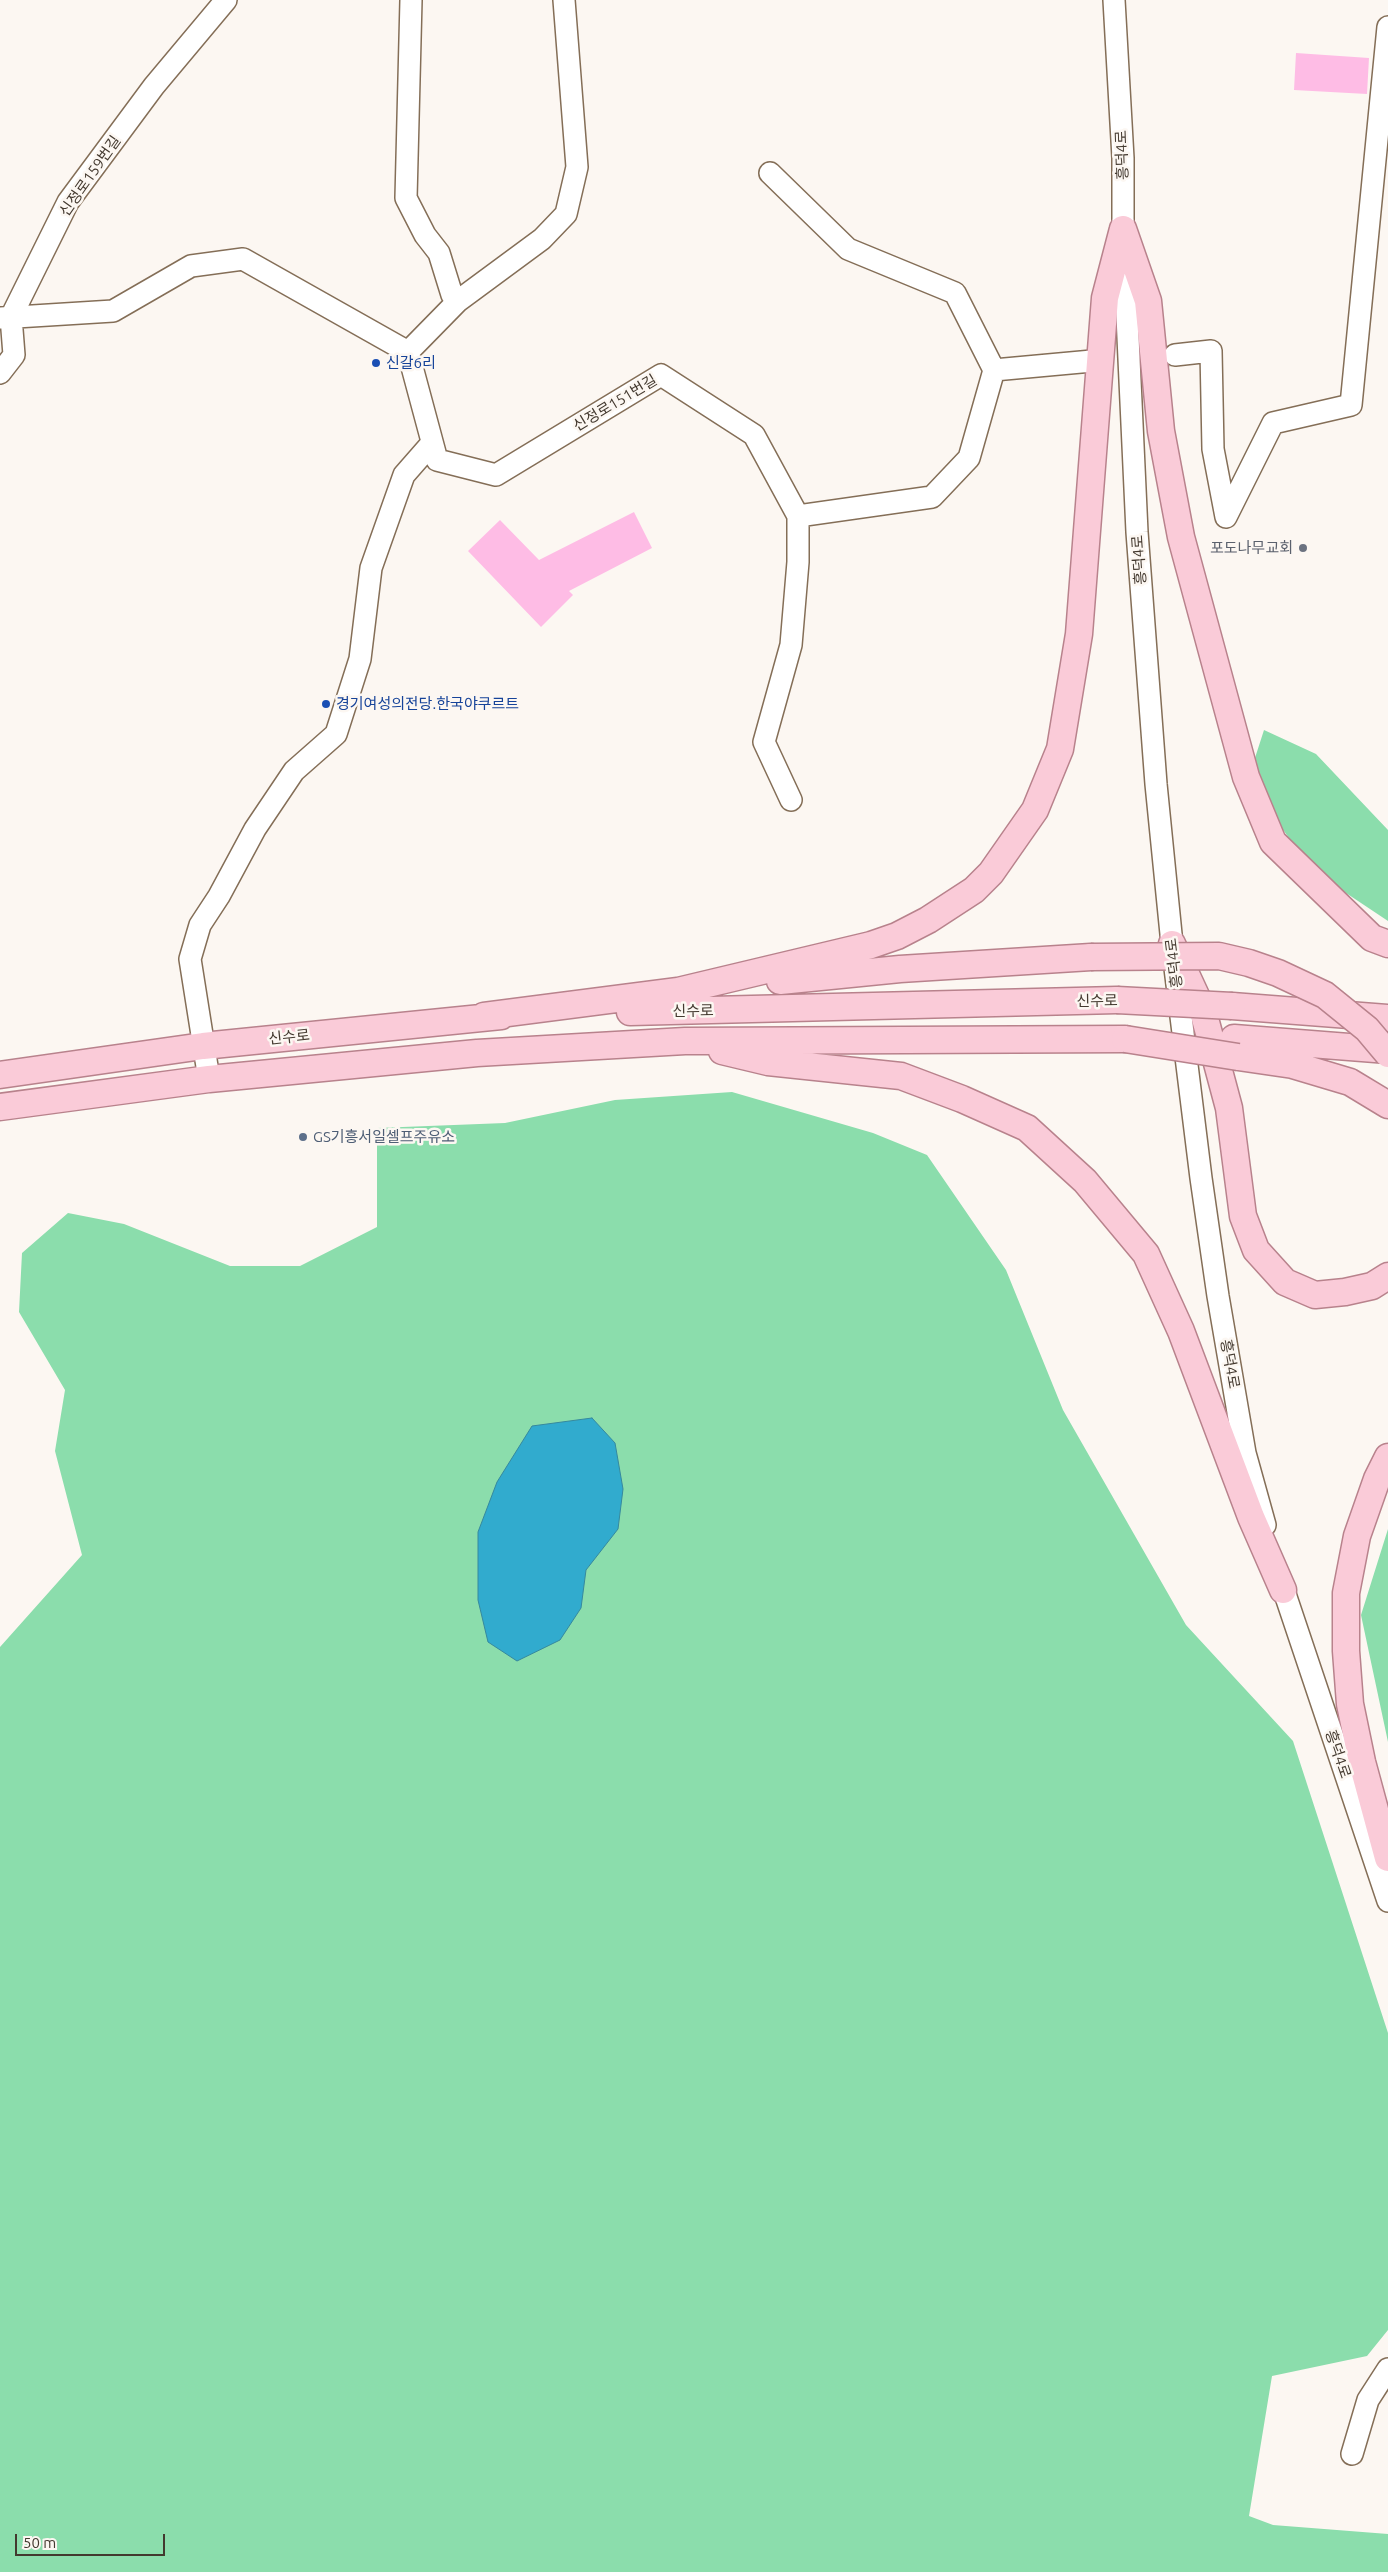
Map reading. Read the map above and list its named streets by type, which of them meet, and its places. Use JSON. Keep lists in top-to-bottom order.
{
  "streets": {
    "main road": ["신수로"],
    "street": ["흥덕4로", "신정로159번길", "신정로151번길"]
  },
  "places": [
    "신갈6리",
    "포도나무교회",
    "경기여성의전당.한국야쿠르트",
    "GS기흥서일셀프주유소"
  ],
  "scale_bar": "50 m"
}
